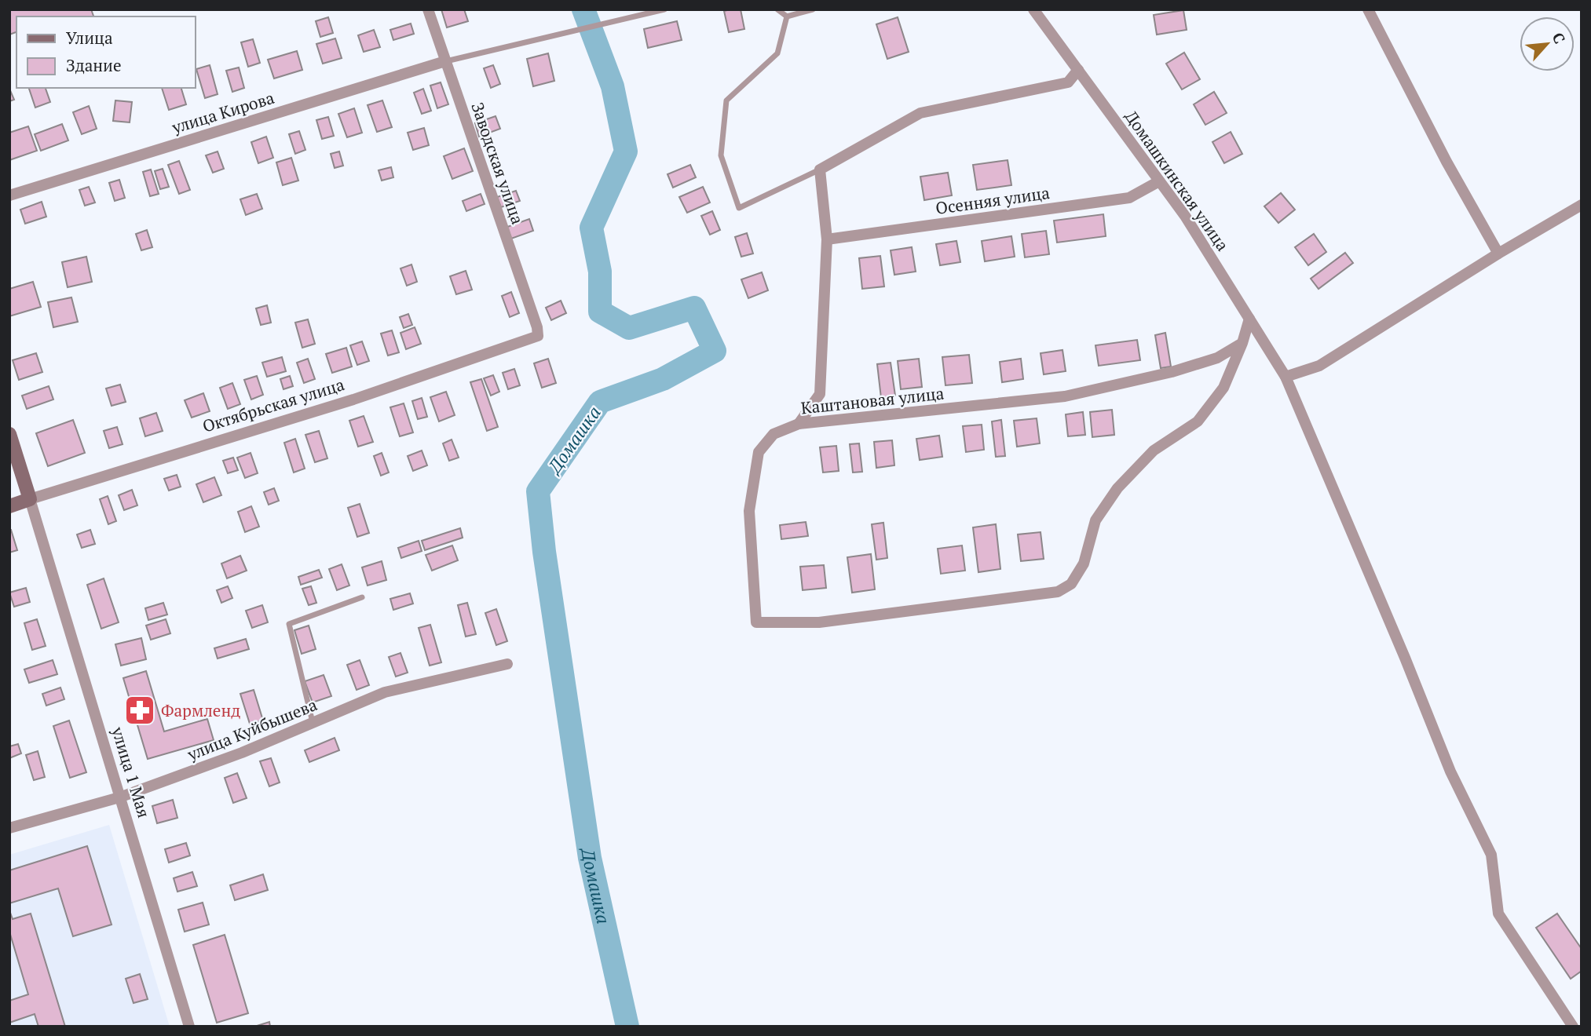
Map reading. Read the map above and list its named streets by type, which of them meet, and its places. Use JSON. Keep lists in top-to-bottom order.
{
  "streets": {
    "main road": ["Октябрьская улица", "улица 1 Мая"],
    "street": [
      "улица Кирова",
      "Заводская улица",
      "Домашкинская улица",
      "Осенняя улица",
      "Каштановая улица",
      "улица Куйбышева"
    ]
  },
  "crossings": [
    ["улица Кирова", "Заводская улица"],
    ["Заводская улица", "Октябрьская улица"],
    ["Домашкинская улица", "Осенняя улица"],
    ["Октябрьская улица", "улица 1 Мая"],
    ["улица Куйбышева", "улица 1 Мая"]
  ],
  "water": ["Домашка"],
  "places": {
    "pharmacy": ["Фармленд"]
  },
  "legend": ["Улица", "Здание"],
  "north": "top right"
}
